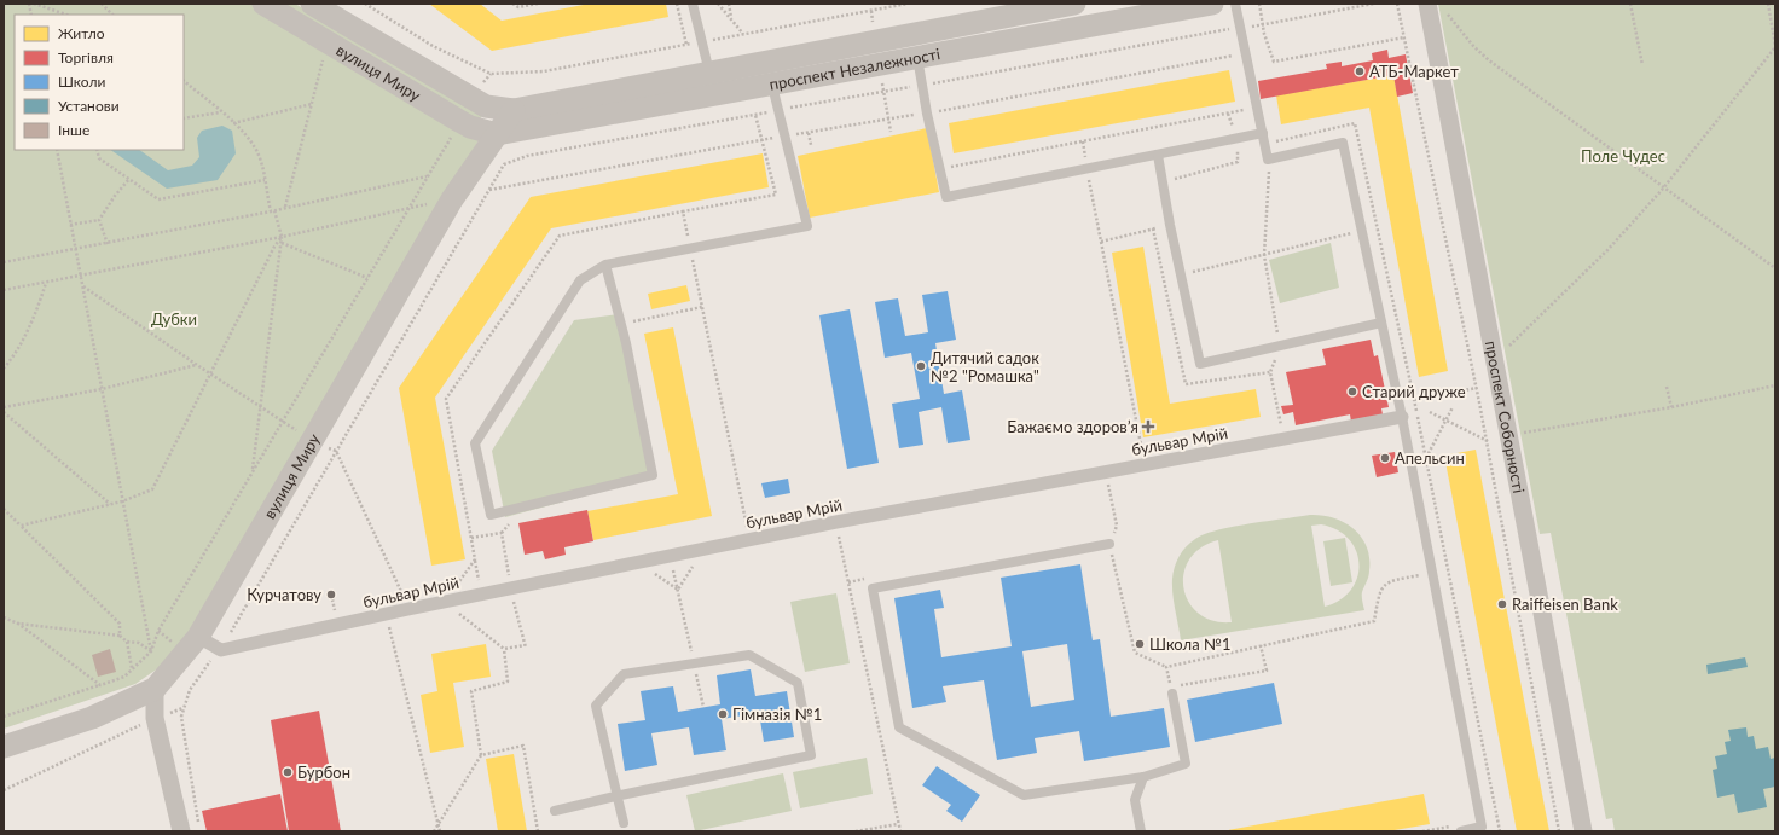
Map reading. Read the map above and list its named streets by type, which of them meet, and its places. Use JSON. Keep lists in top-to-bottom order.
{
  "streets": {
    "street": [
      "проспект Незалежності",
      "вулиця Миру",
      "проспект Соборності",
      "бульвар Мрій"
    ]
  },
  "crossings": [
    ["проспект Незалежності", "вулиця Миру"]
  ],
  "parks": ["Поле Чудес", "Дубки"],
  "places": {
    "other": [
      "АТБ-Маркет",
      "Дитячий садок №2 \"Ромашка\"",
      "Старий друже",
      "Апельсин",
      "Курчатову",
      "Raiffeisen Bank",
      "Школа №1",
      "Гімназія №1",
      "Бурбон"
    ],
    "health": ["Бажаємо здоровʼя"]
  },
  "legend": [
    "Житло",
    "Торгівля",
    "Школи",
    "Установи",
    "Інше"
  ]
}
